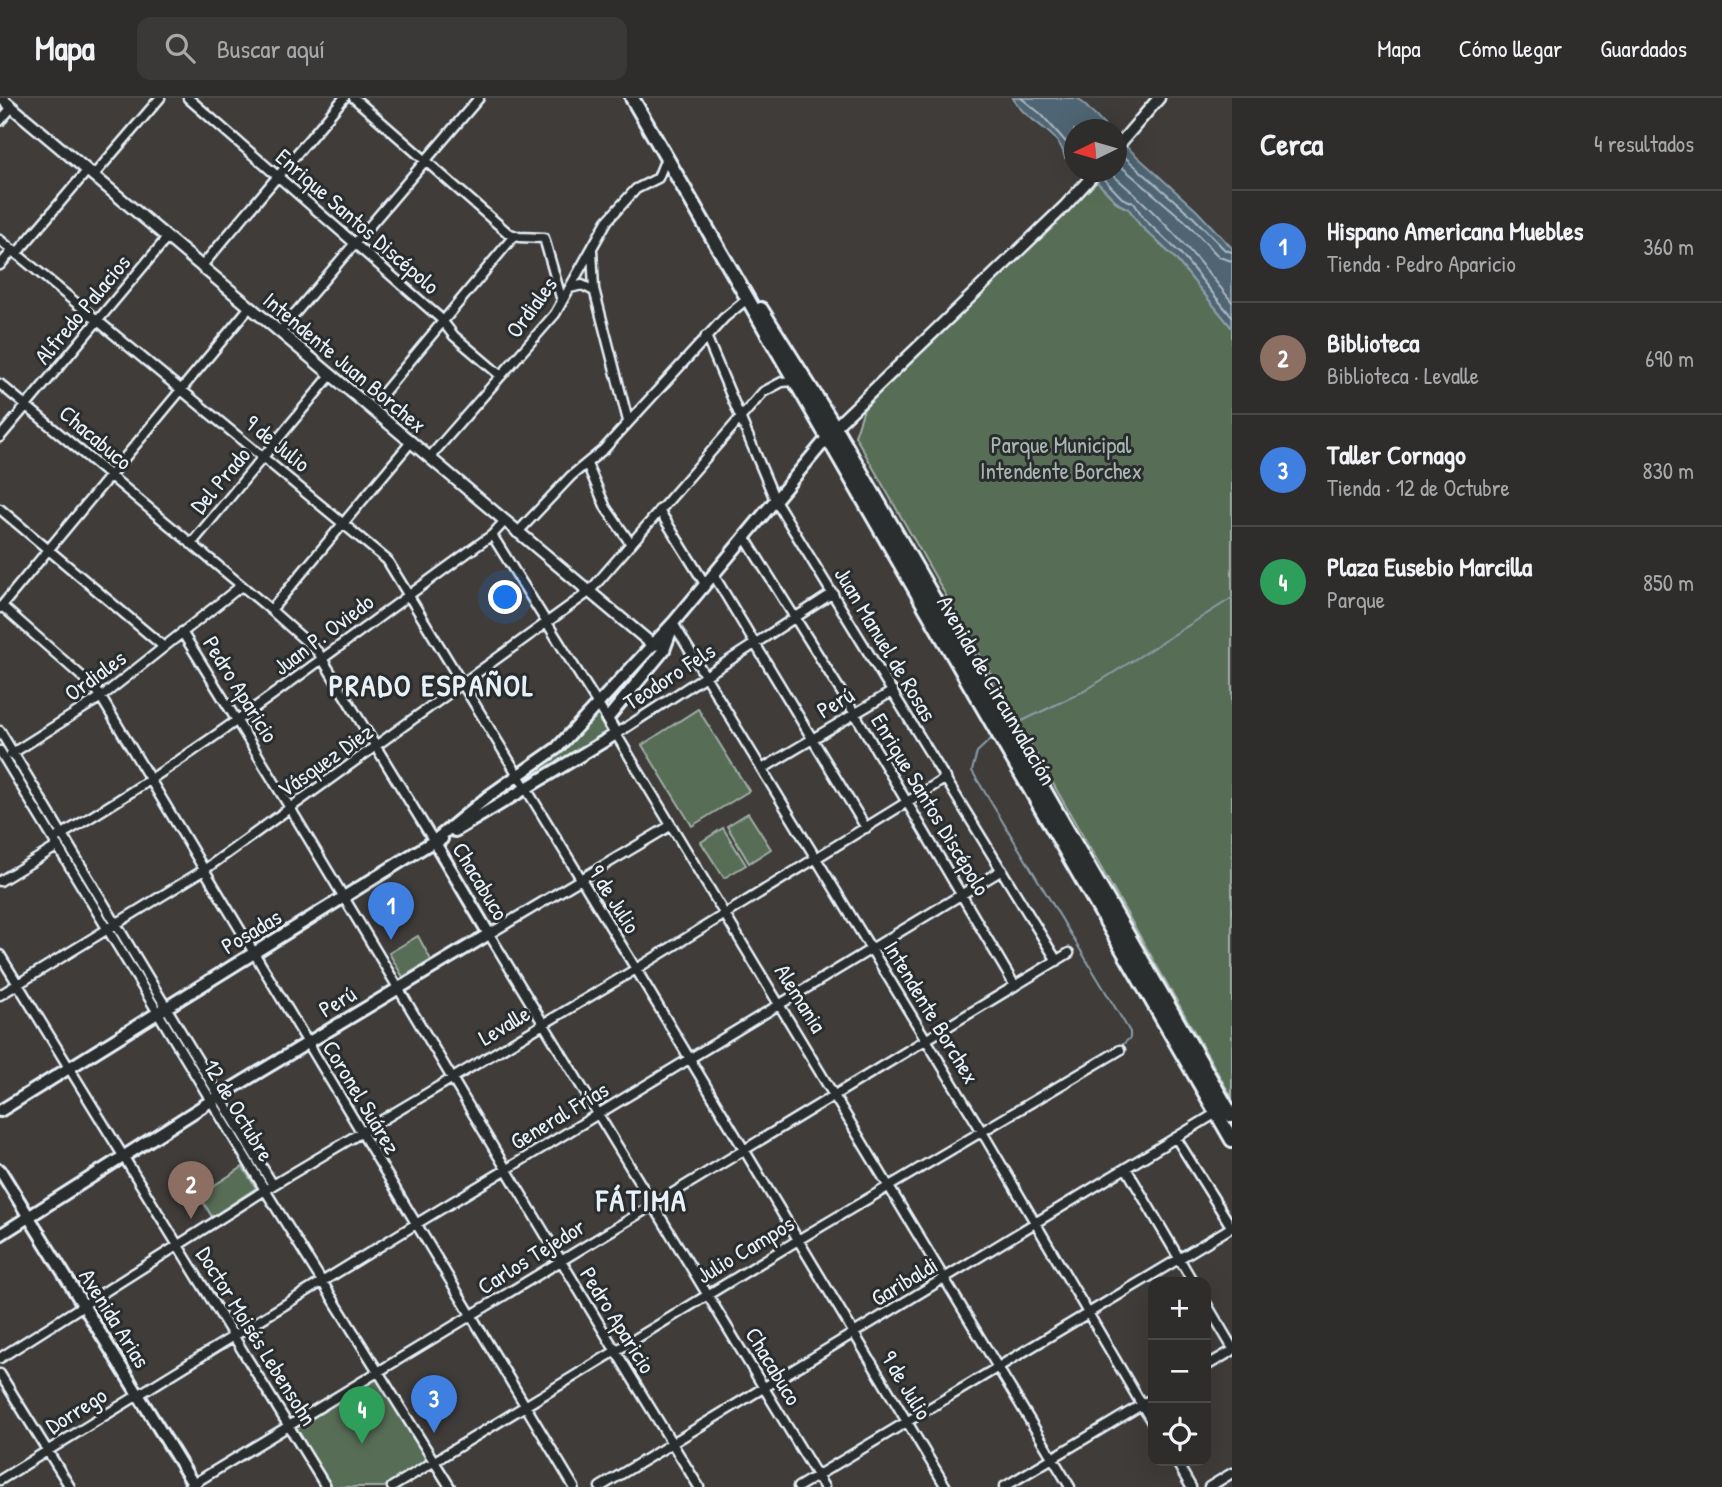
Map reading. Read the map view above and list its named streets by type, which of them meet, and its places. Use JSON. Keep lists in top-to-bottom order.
{
  "streets": {
    "highway": ["Avenida de Circunvalación"],
    "main road": [
      "Chacabuco",
      "Teodoro Fels",
      "Perú",
      "Posadas",
      "Alemania",
      "Avenida Arias"
    ],
    "street": [
      "Enrique Santos Discépolo",
      "Ordiales",
      "Alfredo Palacios",
      "Intendente Juan Borchex",
      "9 de Julio",
      "Del Prado",
      "Juan P. Oviedo",
      "Juan Manuel de Rosas",
      "Pedro Aparicio",
      "Vásquez Diez",
      "Intendente Borchex",
      "Levalle",
      "Coronel Suárez",
      "12 de Octubre",
      "General Frías",
      "Julio Campos",
      "Carlos Tejedor",
      "Garibaldi",
      "Doctor Moisés Lebensohn",
      "Dorrego"
    ]
  },
  "crossings": [
    ["Enrique Santos Discépolo", "Ordiales"],
    ["Enrique Santos Discépolo", "Teodoro Fels"],
    ["Enrique Santos Discépolo", "Perú"],
    ["Enrique Santos Discépolo", "Posadas"],
    ["Enrique Santos Discépolo", "Levalle"],
    ["Enrique Santos Discépolo", "General Frías"],
    ["Enrique Santos Discépolo", "Carlos Tejedor"],
    ["Ordiales", "Intendente Juan Borchex"],
    ["Ordiales", "Chacabuco"],
    ["Ordiales", "Pedro Aparicio"],
    ["Ordiales", "Coronel Suárez"],
    ["Ordiales", "12 de Octubre"],
    ["Alfredo Palacios", "Intendente Juan Borchex"],
    ["Alfredo Palacios", "Chacabuco"],
    ["Alfredo Palacios", "9 de Julio"],
    ["Intendente Juan Borchex", "Del Prado"],
    ["Intendente Juan Borchex", "Juan P. Oviedo"],
    ["Intendente Juan Borchex", "Vásquez Diez"],
    ["Intendente Juan Borchex", "Posadas"],
    ["Chacabuco", "Del Prado"],
    ["Chacabuco", "Juan P. Oviedo"],
    ["Chacabuco", "Perú"],
    ["Chacabuco", "Vásquez Diez"],
    ["Chacabuco", "Posadas"],
    ["Chacabuco", "Levalle"],
    ["Chacabuco", "General Frías"],
    ["Chacabuco", "Julio Campos"],
    ["Chacabuco", "Carlos Tejedor"],
    ["Chacabuco", "Garibaldi"],
    ["9 de Julio", "Del Prado"],
    ["9 de Julio", "Juan P. Oviedo"],
    ["9 de Julio", "Teodoro Fels"],
    ["9 de Julio", "Perú"],
    ["9 de Julio", "Vásquez Diez"],
    ["9 de Julio", "Posadas"],
    ["9 de Julio", "Levalle"],
    ["9 de Julio", "General Frías"],
    ["9 de Julio", "Julio Campos"],
    ["9 de Julio", "Carlos Tejedor"],
    ["9 de Julio", "Garibaldi"],
    ["Juan P. Oviedo", "Pedro Aparicio"],
    ["Juan P. Oviedo", "Alemania"],
    ["Juan P. Oviedo", "Coronel Suárez"],
    ["Juan P. Oviedo", "12 de Octubre"],
    ["Juan Manuel de Rosas", "Teodoro Fels"],
    ["Juan Manuel de Rosas", "Perú"],
    ["Juan Manuel de Rosas", "Vásquez Diez"],
    ["Juan Manuel de Rosas", "Posadas"],
    ["Juan Manuel de Rosas", "Levalle"],
    ["Juan Manuel de Rosas", "General Frías"],
    ["Juan Manuel de Rosas", "Carlos Tejedor"],
    ["Teodoro Fels", "Posadas"],
    ["Teodoro Fels", "Alemania"],
    ["Teodoro Fels", "Intendente Borchex"],
    ["Pedro Aparicio", "Perú"],
    ["Pedro Aparicio", "Vásquez Diez"],
    ["Pedro Aparicio", "Posadas"],
    ["Pedro Aparicio", "Levalle"],
    ["Pedro Aparicio", "General Frías"],
    ["Pedro Aparicio", "Julio Campos"],
    ["Pedro Aparicio", "Carlos Tejedor"],
    ["Pedro Aparicio", "Garibaldi"],
    ["Avenida de Circunvalación", "Vásquez Diez"],
    ["Avenida de Circunvalación", "Posadas"],
    ["Avenida de Circunvalación", "Garibaldi"],
    ["Perú", "Alemania"],
    ["Perú", "Intendente Borchex"],
    ["Perú", "Coronel Suárez"],
    ["Perú", "12 de Octubre"],
    ["Perú", "Avenida Arias"],
    ["Perú", "Doctor Moisés Lebensohn"],
    ["Vásquez Diez", "Alemania"],
    ["Vásquez Diez", "Coronel Suárez"],
    ["Vásquez Diez", "12 de Octubre"],
    ["Vásquez Diez", "Doctor Moisés Lebensohn"],
    ["Posadas", "Alemania"],
    ["Posadas", "Intendente Borchex"],
    ["Posadas", "Coronel Suárez"],
    ["Posadas", "12 de Octubre"],
    ["Posadas", "Doctor Moisés Lebensohn"],
    ["Alemania", "Levalle"],
    ["Alemania", "General Frías"],
    ["Alemania", "Julio Campos"],
    ["Alemania", "Carlos Tejedor"],
    ["Alemania", "Garibaldi"],
    ["Intendente Borchex", "Levalle"],
    ["Intendente Borchex", "General Frías"],
    ["Intendente Borchex", "Julio Campos"],
    ["Intendente Borchex", "Carlos Tejedor"],
    ["Intendente Borchex", "Garibaldi"],
    ["Levalle", "Coronel Suárez"],
    ["Levalle", "12 de Octubre"],
    ["Levalle", "Avenida Arias"],
    ["Levalle", "Doctor Moisés Lebensohn"],
    ["Coronel Suárez", "General Frías"],
    ["Coronel Suárez", "Julio Campos"],
    ["Coronel Suárez", "Carlos Tejedor"],
    ["12 de Octubre", "General Frías"],
    ["12 de Octubre", "Julio Campos"],
    ["12 de Octubre", "Carlos Tejedor"],
    ["General Frías", "Avenida Arias"],
    ["General Frías", "Doctor Moisés Lebensohn"],
    ["General Frías", "Dorrego"],
    ["Carlos Tejedor", "Avenida Arias"],
    ["Carlos Tejedor", "Doctor Moisés Lebensohn"],
    ["Avenida Arias", "Dorrego"]
  ],
  "districts": ["PRADO ESPAÑOL", "FÁTIMA"],
  "parks": ["Parque Municipal Intendente Borchex"],
  "north": "left",
  "page": {
    "header": "Mapa",
    "search": "Buscar aquí",
    "nav": ["Mapa", "Cómo llegar", "Guardados"],
    "heading": ["Cerca", "4 resultados"],
    "list": [
      {
        "mark": "1",
        "name": "Hispano Americana Muebles",
        "note": "Tienda · Pedro Aparicio",
        "value": "360 m"
      },
      {
        "mark": "2",
        "name": "Biblioteca",
        "note": "Biblioteca · Levalle",
        "value": "690 m"
      },
      {
        "mark": "3",
        "name": "Taller Cornago",
        "note": "Tienda · 12 de Octubre",
        "value": "830 m"
      },
      {
        "mark": "4",
        "name": "Plaza Eusebio Marcilla",
        "note": "Parque",
        "value": "850 m"
      }
    ],
    "pins": [
      "1",
      "2",
      "3",
      "4"
    ],
    "map_buttons": ["+", "−"]
  }
}
